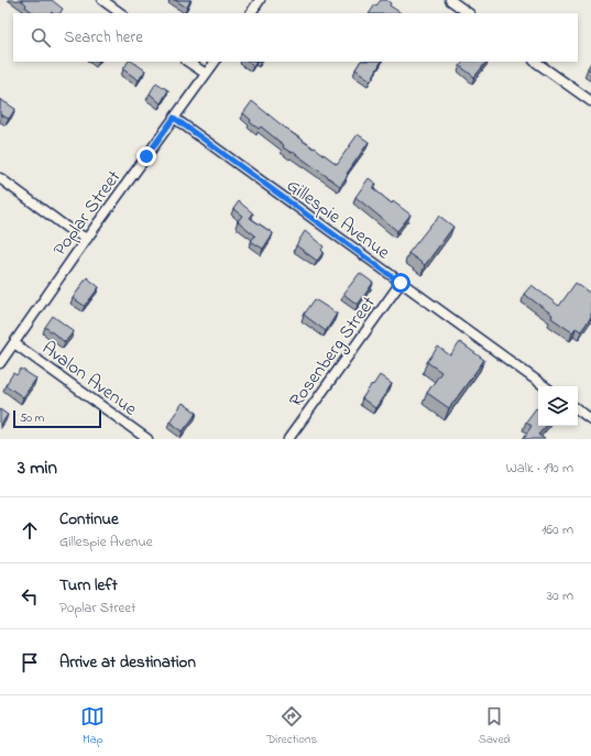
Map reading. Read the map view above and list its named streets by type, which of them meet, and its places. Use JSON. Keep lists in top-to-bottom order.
{
  "streets": {
    "street": [
      "Poplar Street",
      "Gillespie Avenue",
      "Rosenberg Street",
      "Avalon Avenue"
    ]
  },
  "crossings": [
    ["Poplar Street", "Gillespie Avenue"],
    ["Poplar Street", "Avalon Avenue"],
    ["Gillespie Avenue", "Rosenberg Street"]
  ],
  "scale_bar": "50 m",
  "page": {
    "search": "Search here",
    "scale": "50 m",
    "heading": ["3 min", "Walk · 190 m"],
    "list": [
      ["Continue", "Gillespie Avenue", "160 m"],
      ["Turn left", "Poplar Street", "30 m"],
      "Arrive at destination"
    ],
    "nav": ["Map", "Directions", "Saved"]
  }
}
